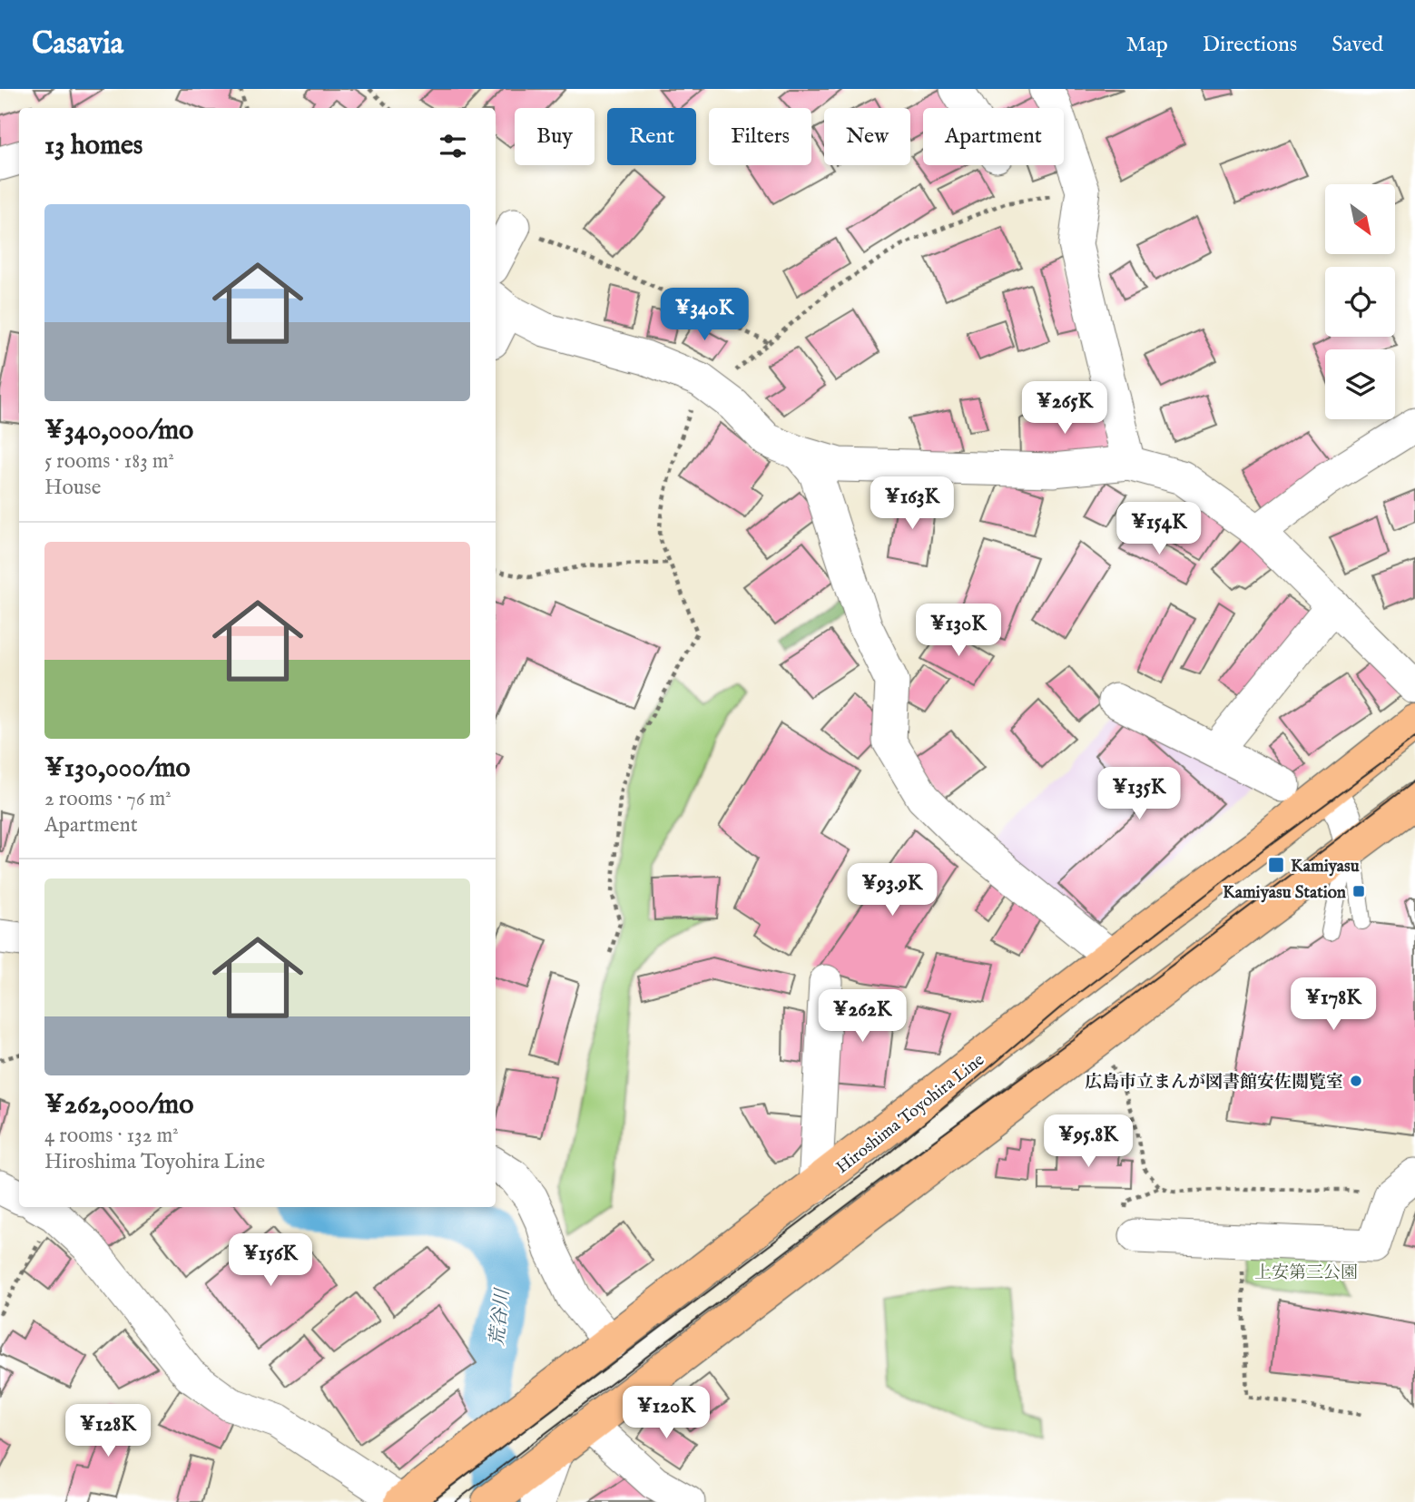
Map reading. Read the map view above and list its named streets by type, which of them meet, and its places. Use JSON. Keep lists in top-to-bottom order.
{
  "streets": {
    "main road": ["Hiroshima Toyohira Line"]
  },
  "water": ["荒谷川"],
  "parks": ["上安第三公園"],
  "places": {
    "transit": ["Kamiyasu", "Kamiyasu Station"],
    "other": ["広島市立まんが図書館安佐閲覧室"]
  },
  "north": "bottom right",
  "page": {
    "header": "Casavia",
    "nav": ["Map", "Directions", "Saved"],
    "chip": [
      "Buy",
      "Rent",
      "Filters",
      "New",
      "Apartment"
    ],
    "heading": "13 homes",
    "list": [
      {
        "name": "¥340,000/mo",
        "note": "5 rooms · 183 m² · House"
      },
      {
        "name": "¥130,000/mo",
        "note": "2 rooms · 76 m² · Apartment"
      },
      {
        "name": "¥262,000/mo",
        "note": "4 rooms · 132 m² · Hiroshima Toyohira Line"
      }
    ],
    "price": [
      "¥340K",
      "¥265K",
      "¥163K",
      "¥154K",
      "¥130K",
      "¥135K",
      "¥93.9K",
      "¥178K",
      "¥262K",
      "¥95.8K",
      "¥156K",
      "¥120K",
      "¥128K"
    ]
  }
}
